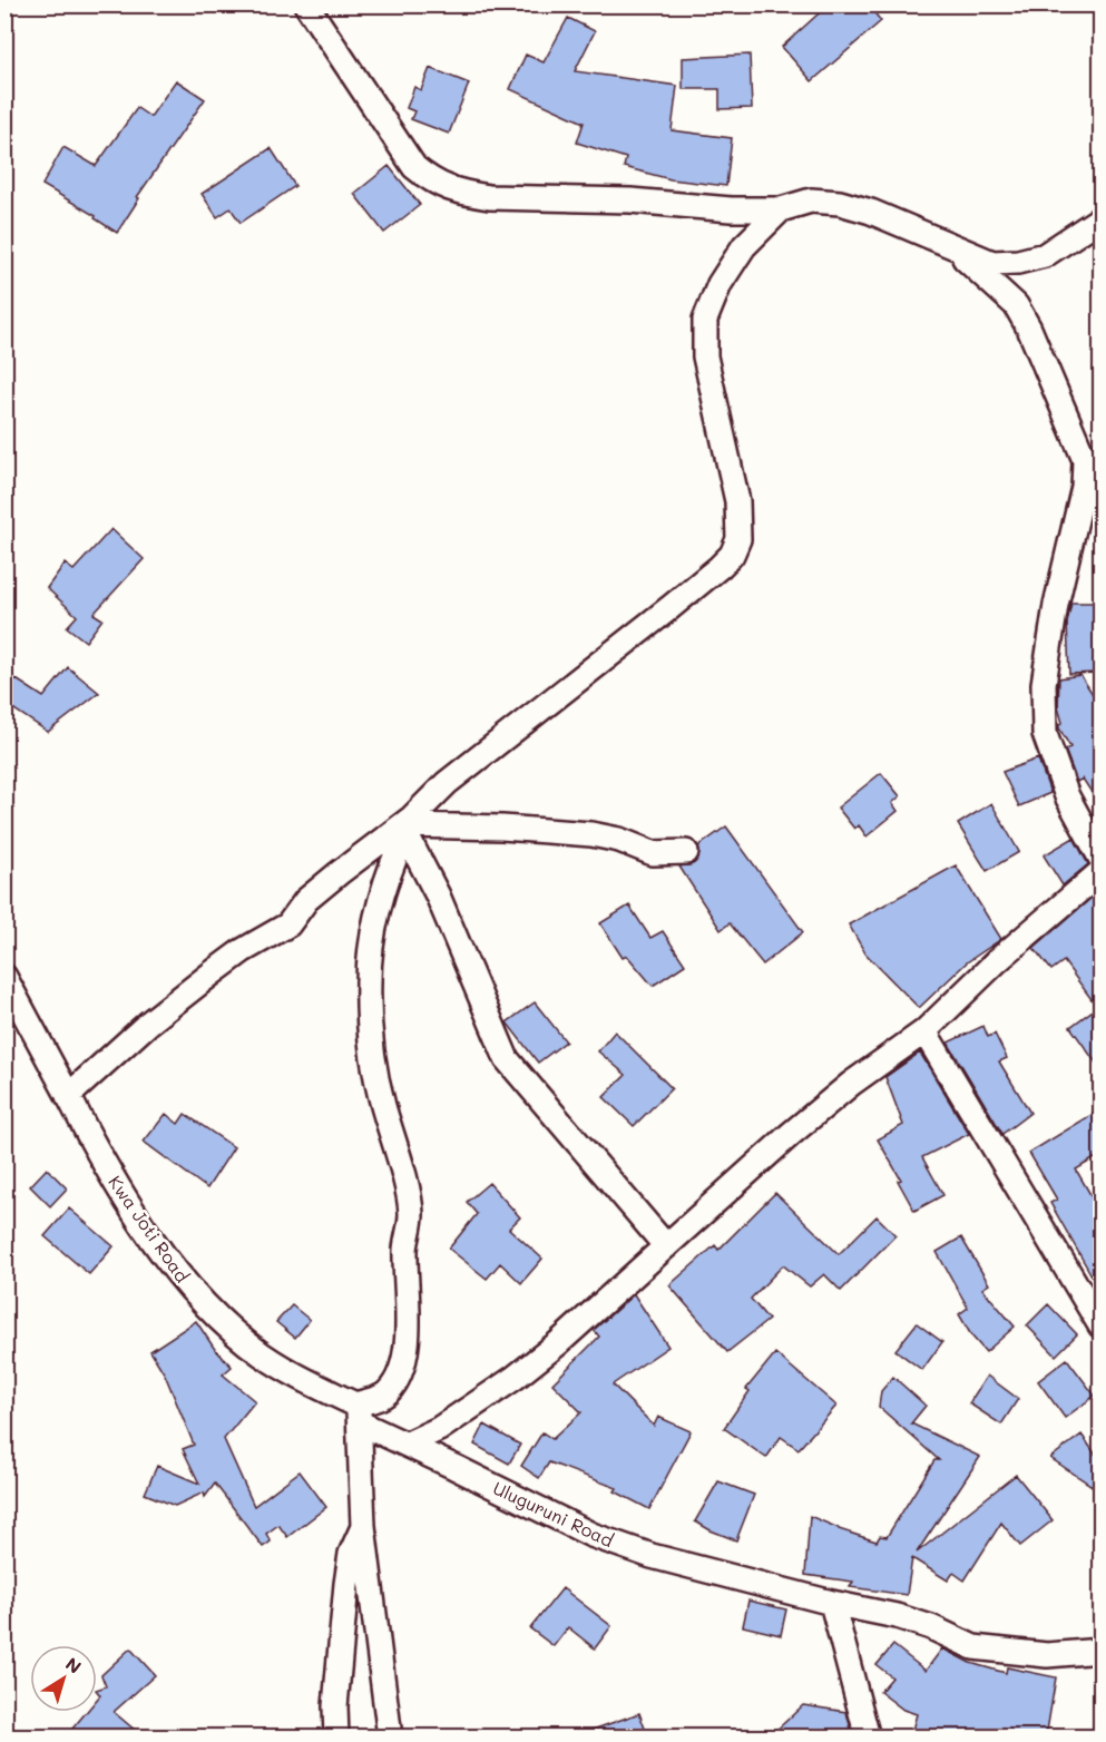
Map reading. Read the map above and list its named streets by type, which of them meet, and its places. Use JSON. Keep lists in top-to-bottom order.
{
  "streets": {
    "street": ["Kwa Joti Road", "Uluguruni Road"]
  },
  "crossings": [
    ["Kwa Joti Road", "Uluguruni Road"]
  ],
  "north": "top right"
}
